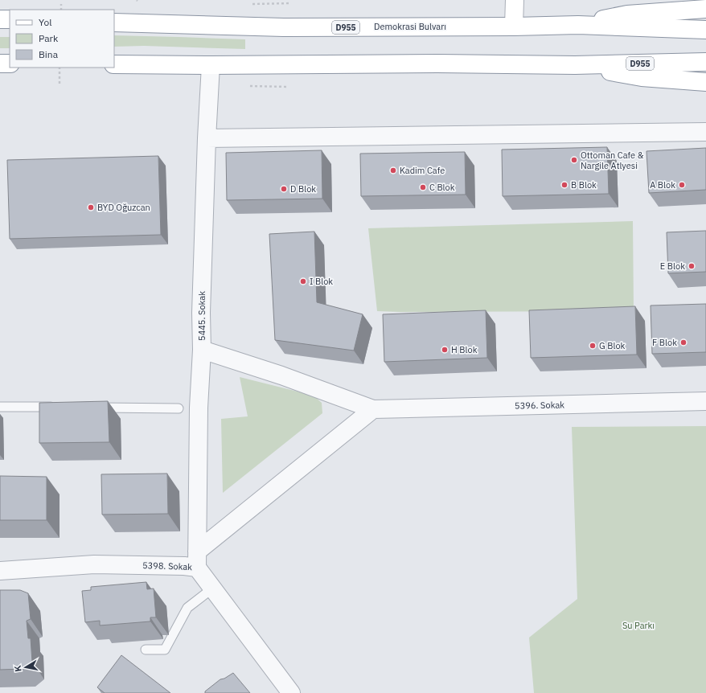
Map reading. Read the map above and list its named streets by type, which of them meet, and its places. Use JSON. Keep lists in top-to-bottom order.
{
  "streets": {
    "main road": ["Demokrasi Bulvarı", "D955"],
    "street": ["5445. Sokak", "5396. Sokak", "5398. Sokak"]
  },
  "crossings": [
    ["D955", "5445. Sokak"],
    ["5445. Sokak", "5398. Sokak"]
  ],
  "parks": ["Su Parkı"],
  "places": [
    "Ottoman Cafe & Nargile Atlyesi",
    "Kadim Cafe",
    "B Blok",
    "A Blok",
    "C Blok",
    "D Blok",
    "BYD Oğuzcan",
    "E Blok",
    "I Blok",
    "F Blok",
    "G Blok",
    "H Blok"
  ],
  "legend": ["Yol", "Park", "Bina"],
  "north": "left"
}
